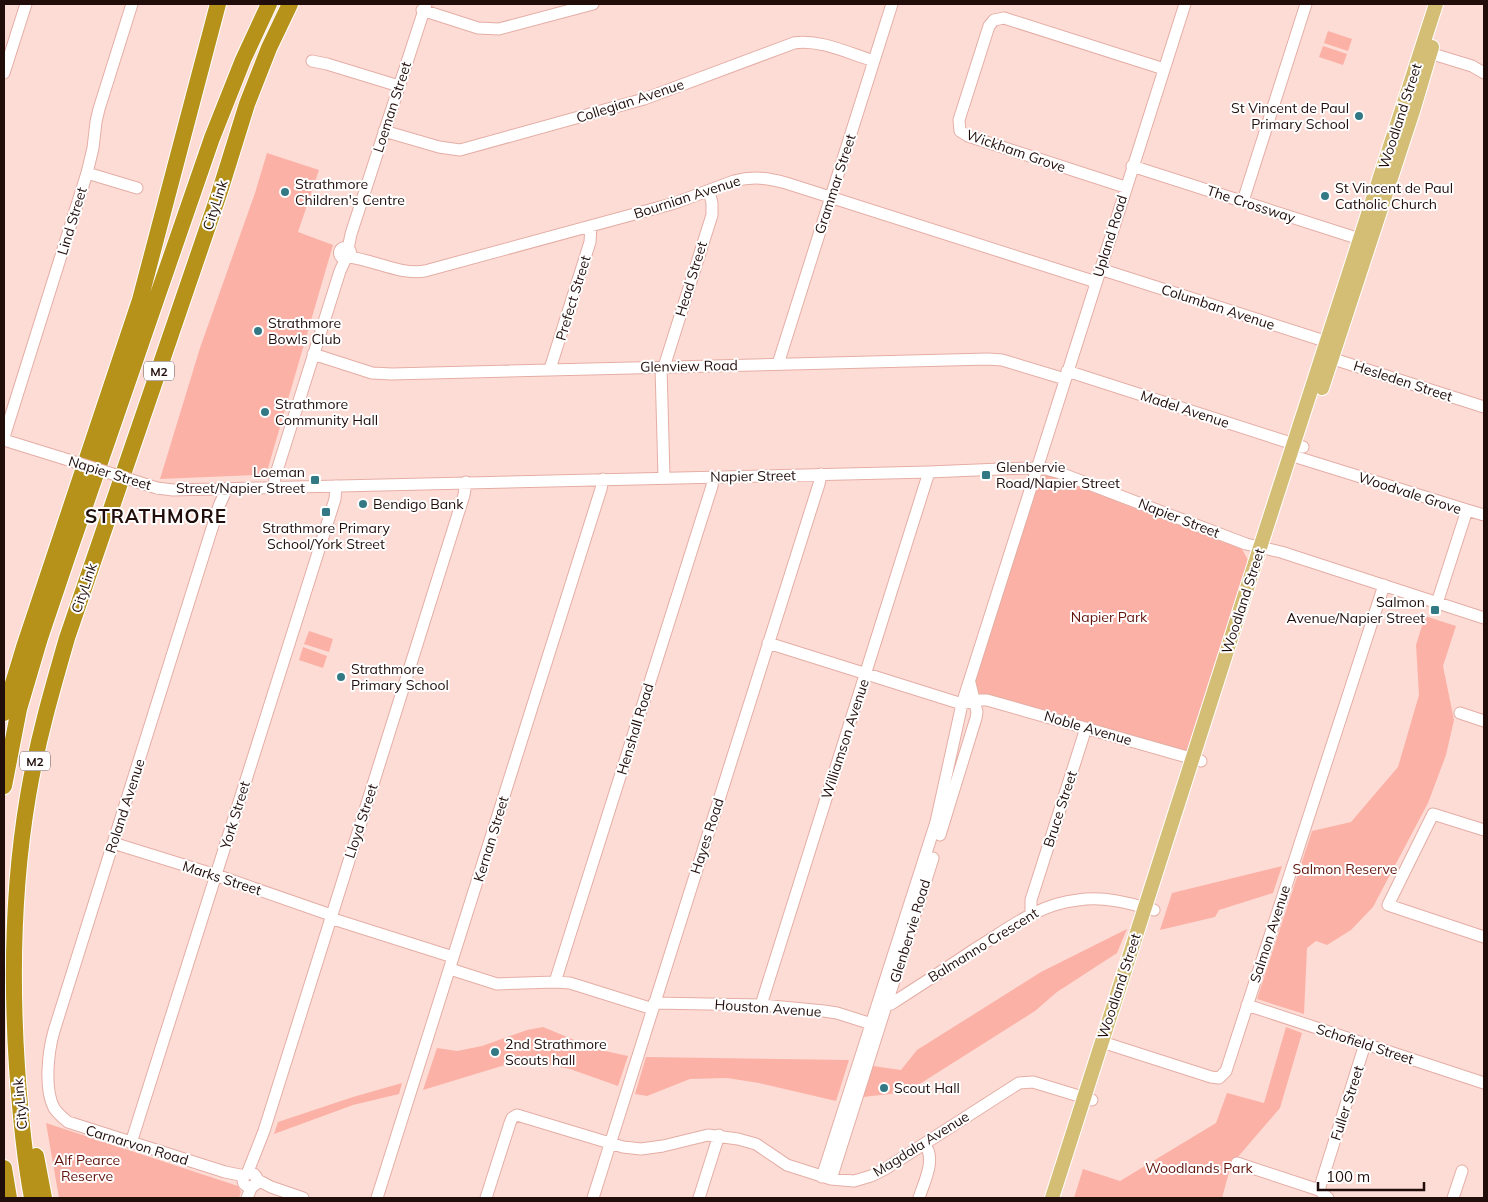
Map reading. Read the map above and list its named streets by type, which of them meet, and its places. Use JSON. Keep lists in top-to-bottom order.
{
  "streets": {
    "highway": ["CityLink", "M2"],
    "main road": ["Woodland Street"],
    "street": [
      "Collegian Avenue",
      "Loeman Street",
      "Wickham Grove",
      "Grammar Street",
      "Bournian Avenue",
      "The Crossway",
      "Lind Street",
      "Upland Road",
      "Head Street",
      "Prefect Street",
      "Columban Avenue",
      "Glenview Road",
      "Hesleden Street",
      "Madel Avenue",
      "Napier Street",
      "Woodvale Grove",
      "Noble Avenue",
      "Henshall Road",
      "Williamson Avenue",
      "Roland Avenue",
      "Bruce Street",
      "York Street",
      "Lloyd Street",
      "Hayes Road",
      "Kernan Street",
      "Marks Street",
      "Glenbervie Road",
      "Salmon Avenue",
      "Balmanno Crescent",
      "Houston Avenue",
      "Schofield Street",
      "Fuller Street",
      "Magdala Avenue",
      "Carnarvon Road"
    ]
  },
  "crossings": [
    ["Collegian Avenue", "Loeman Street"],
    ["Collegian Avenue", "Grammar Street"],
    ["Loeman Street", "Bournian Avenue"],
    ["Loeman Street", "Glenview Road"],
    ["Loeman Street", "Napier Street"],
    ["Woodland Street", "The Crossway"],
    ["Woodland Street", "Columban Avenue"],
    ["Woodland Street", "Hesleden Street"],
    ["Woodland Street", "Madel Avenue"],
    ["Woodland Street", "Napier Street"],
    ["Woodland Street", "Woodvale Grove"],
    ["Woodland Street", "Noble Avenue"],
    ["Woodland Street", "Salmon Avenue"],
    ["Woodland Street", "Balmanno Crescent"],
    ["Woodland Street", "Magdala Avenue"],
    ["Wickham Grove", "Upland Road"],
    ["Grammar Street", "Bournian Avenue"],
    ["Grammar Street", "Glenview Road"],
    ["Bournian Avenue", "Upland Road"],
    ["Bournian Avenue", "Head Street"],
    ["Bournian Avenue", "Prefect Street"],
    ["The Crossway", "Upland Road"],
    ["Lind Street", "Napier Street"],
    ["Upland Road", "Columban Avenue"],
    ["Upland Road", "Glenview Road"],
    ["Upland Road", "Madel Avenue"],
    ["Upland Road", "Napier Street"],
    ["Upland Road", "Glenbervie Road"],
    ["Head Street", "Glenview Road"],
    ["Head Street", "Napier Street"],
    ["Prefect Street", "Glenview Road"],
    ["Glenview Road", "Madel Avenue"],
    ["Madel Avenue", "Woodvale Grove"],
    ["Napier Street", "Woodvale Grove"],
    ["Napier Street", "Henshall Road"],
    ["Napier Street", "Williamson Avenue"],
    ["Napier Street", "Roland Avenue"],
    ["Napier Street", "York Street"],
    ["Napier Street", "Lloyd Street"],
    ["Napier Street", "Hayes Road"],
    ["Napier Street", "Kernan Street"],
    ["Napier Street", "Glenbervie Road"],
    ["Napier Street", "Salmon Avenue"],
    ["Noble Avenue", "Bruce Street"],
    ["Noble Avenue", "Glenbervie Road"],
    ["Henshall Road", "Houston Avenue"],
    ["Williamson Avenue", "Houston Avenue"],
    ["Roland Avenue", "Marks Street"],
    ["Roland Avenue", "Carnarvon Road"],
    ["Bruce Street", "Balmanno Crescent"],
    ["York Street", "Marks Street"],
    ["York Street", "Carnarvon Road"],
    ["Lloyd Street", "Marks Street"],
    ["Lloyd Street", "Carnarvon Road"],
    ["Hayes Road", "Houston Avenue"],
    ["Hayes Road", "Magdala Avenue"],
    ["Kernan Street", "Marks Street"],
    ["Kernan Street", "Houston Avenue"],
    ["Glenbervie Road", "Balmanno Crescent"],
    ["Glenbervie Road", "Houston Avenue"],
    ["Glenbervie Road", "Magdala Avenue"],
    ["Salmon Avenue", "Schofield Street"],
    ["Schofield Street", "Fuller Street"]
  ],
  "districts": ["STRATHMORE"],
  "parks": [
    "Napier Park",
    "Salmon Reserve",
    "Alf Pearce Reserve",
    "Woodlands Park"
  ],
  "places": {
    "other": [
      "St Vincent de Paul Primary School",
      "Strathmore Children's Centre",
      "St Vincent de Paul Catholic Church",
      "Strathmore Bowls Club",
      "Strathmore Community Hall",
      "Bendigo Bank",
      "Strathmore Primary School",
      "2nd Strathmore Scouts hall",
      "Scout Hall"
    ],
    "transit": [
      "Glenbervie Road/Napier Street",
      "Loeman Street/Napier Street",
      "Strathmore Primary School/York Street",
      "Salmon Avenue/Napier Street"
    ]
  },
  "scale_bar": "100 m"
}
